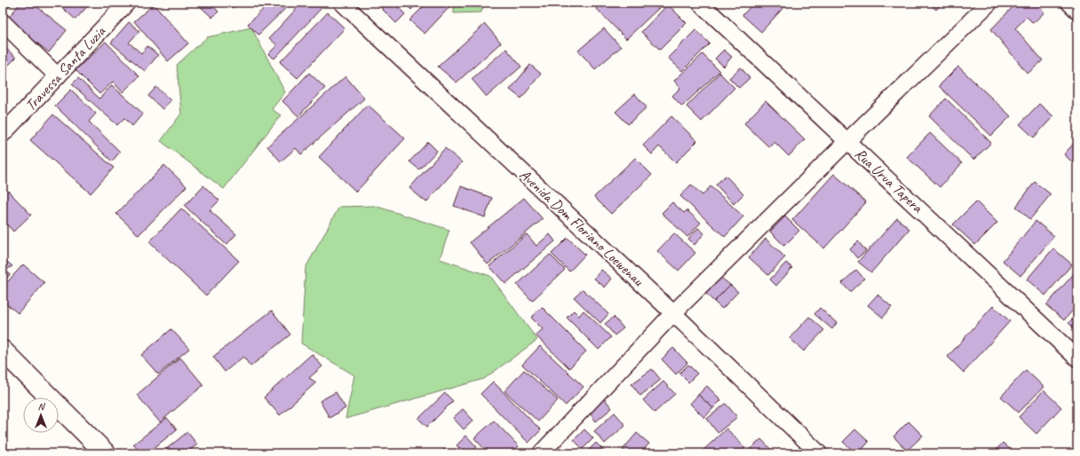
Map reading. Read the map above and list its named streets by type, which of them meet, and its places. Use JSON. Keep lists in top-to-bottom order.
{
  "streets": {
    "street": ["Travessa Santa Luzia", "Rua Urua Tapera", "Avenida Dom Floriano Loewenau"]
  },
  "north": "top"
}
